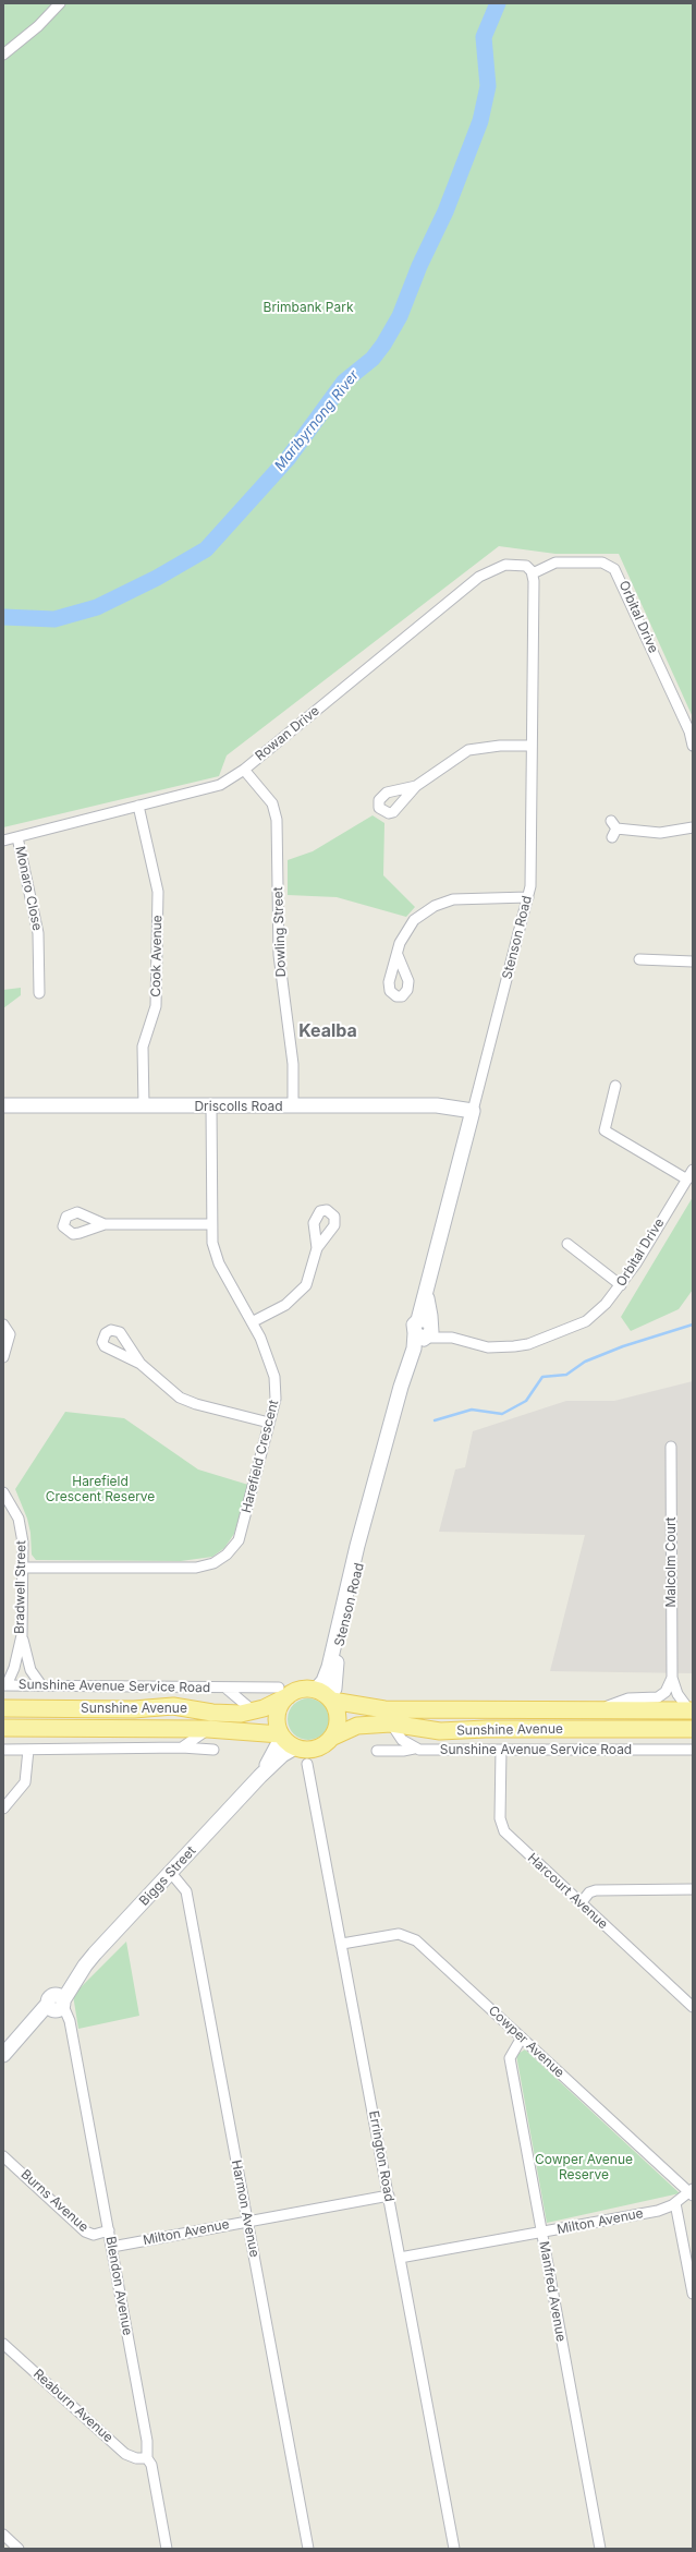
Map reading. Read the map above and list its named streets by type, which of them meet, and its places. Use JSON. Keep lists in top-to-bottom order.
{
  "streets": {
    "main road": ["Sunshine Avenue"],
    "street": [
      "Orbital Drive",
      "Rowan Drive",
      "Monaro Close",
      "Dowling Street",
      "Stenson Road",
      "Cook Avenue",
      "Driscolls Road",
      "Harefield Crescent",
      "Malcolm Court",
      "Bradwell Street",
      "Sunshine Avenue Service Road",
      "Biggs Street",
      "Harcourt Avenue",
      "Cowper Avenue",
      "Errington Road",
      "Burns Avenue",
      "Harmon Avenue",
      "Milton Avenue",
      "Blendon Avenue",
      "Manfred Avenue",
      "Reaburn Avenue"
    ]
  },
  "crossings": [
    ["Orbital Drive", "Rowan Drive"],
    ["Orbital Drive", "Stenson Road"],
    ["Rowan Drive", "Monaro Close"],
    ["Rowan Drive", "Dowling Street"],
    ["Rowan Drive", "Stenson Road"],
    ["Rowan Drive", "Cook Avenue"],
    ["Dowling Street", "Driscolls Road"],
    ["Stenson Road", "Driscolls Road"],
    ["Stenson Road", "Sunshine Avenue Service Road"],
    ["Stenson Road", "Sunshine Avenue"],
    ["Stenson Road", "Biggs Street"],
    ["Cook Avenue", "Driscolls Road"],
    ["Driscolls Road", "Harefield Crescent"],
    ["Harefield Crescent", "Bradwell Street"],
    ["Malcolm Court", "Sunshine Avenue"],
    ["Bradwell Street", "Sunshine Avenue Service Road"],
    ["Sunshine Avenue Service Road", "Sunshine Avenue"],
    ["Sunshine Avenue Service Road", "Biggs Street"],
    ["Sunshine Avenue Service Road", "Harcourt Avenue"],
    ["Sunshine Avenue", "Biggs Street"],
    ["Biggs Street", "Harmon Avenue"],
    ["Biggs Street", "Blendon Avenue"],
    ["Cowper Avenue", "Errington Road"],
    ["Cowper Avenue", "Milton Avenue"],
    ["Cowper Avenue", "Manfred Avenue"],
    ["Errington Road", "Milton Avenue"],
    ["Burns Avenue", "Blendon Avenue"],
    ["Harmon Avenue", "Milton Avenue"],
    ["Milton Avenue", "Blendon Avenue"],
    ["Milton Avenue", "Manfred Avenue"],
    ["Blendon Avenue", "Reaburn Avenue"]
  ],
  "districts": ["Kealba"],
  "water": ["Maribyrnong River"],
  "parks": ["Brimbank Park", "Harefield Crescent Reserve", "Cowper Avenue Reserve"]
}
